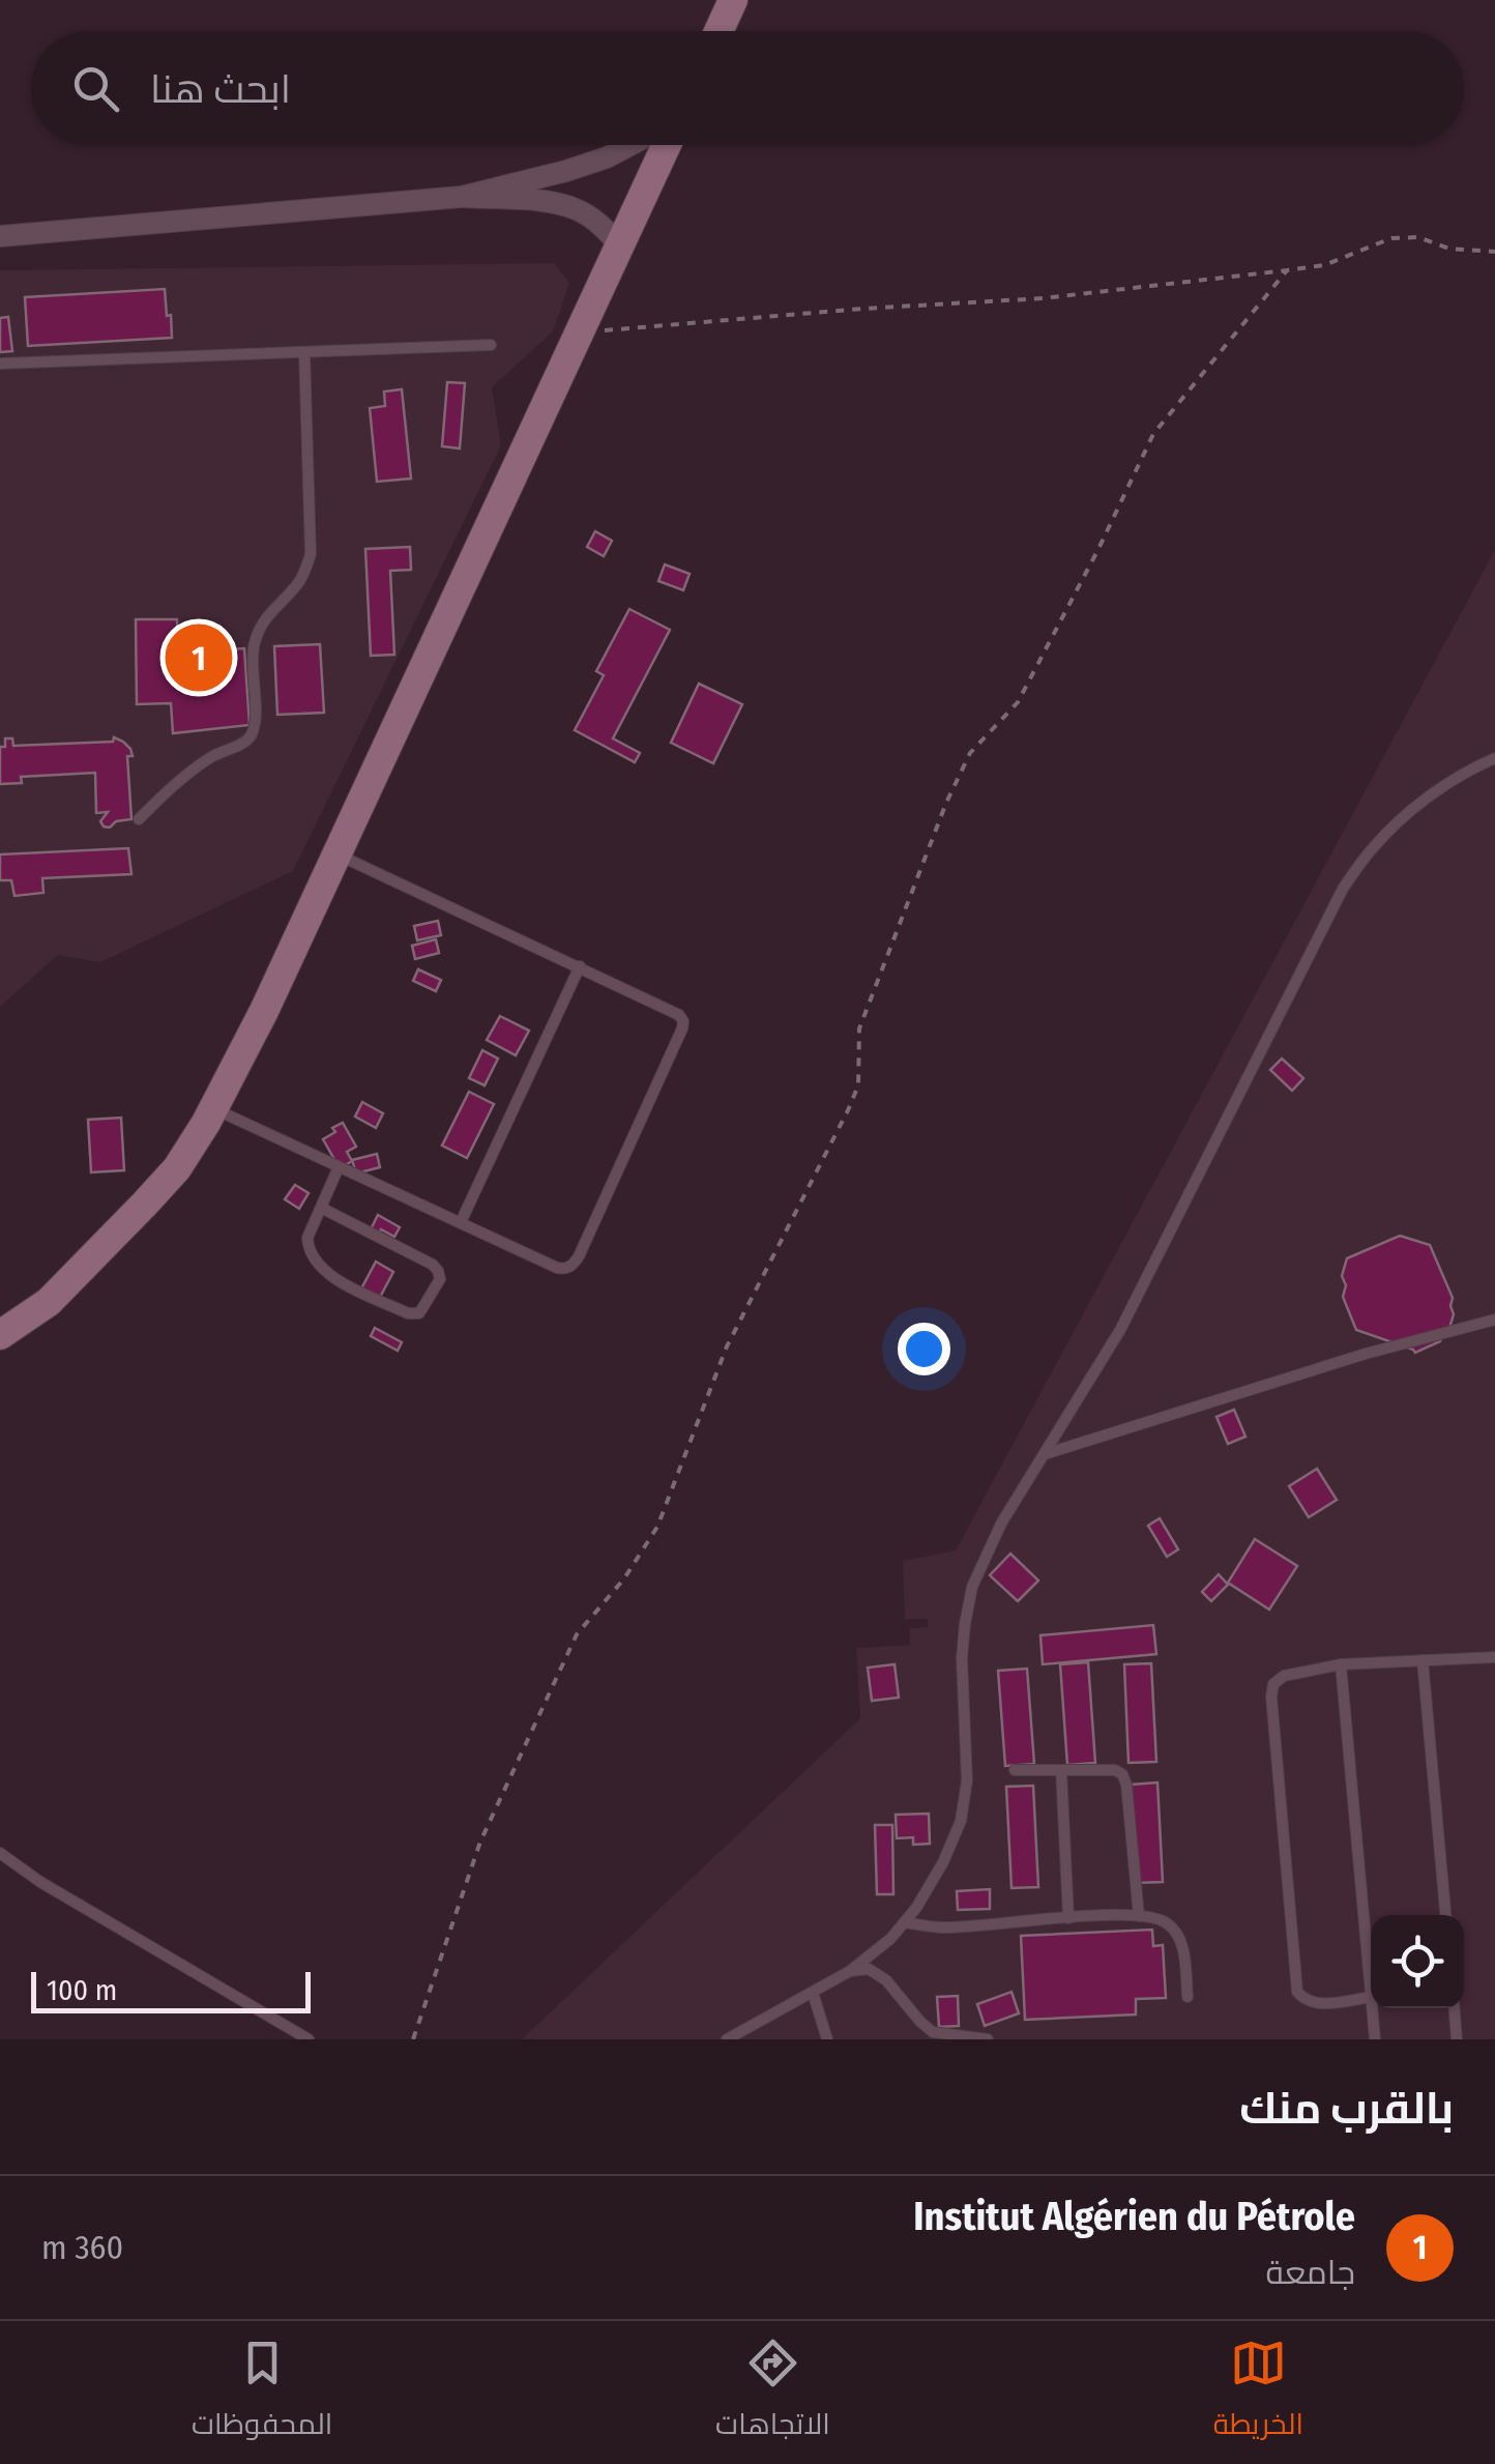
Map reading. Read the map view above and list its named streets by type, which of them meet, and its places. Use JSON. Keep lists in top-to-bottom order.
{
  "scale_bar": "100 m",
  "page": {
    "search": "ابحث هنا",
    "pins": "1",
    "scale": "100 m",
    "heading": "بالقرب منك",
    "list": [
      {
        "mark": "1",
        "name": "Institut Algérien du Pétrole",
        "note": "جامعة",
        "value": "360 m"
      }
    ],
    "nav": ["الخريطة", "الاتجاهات", "المحفوظات"]
  }
}
